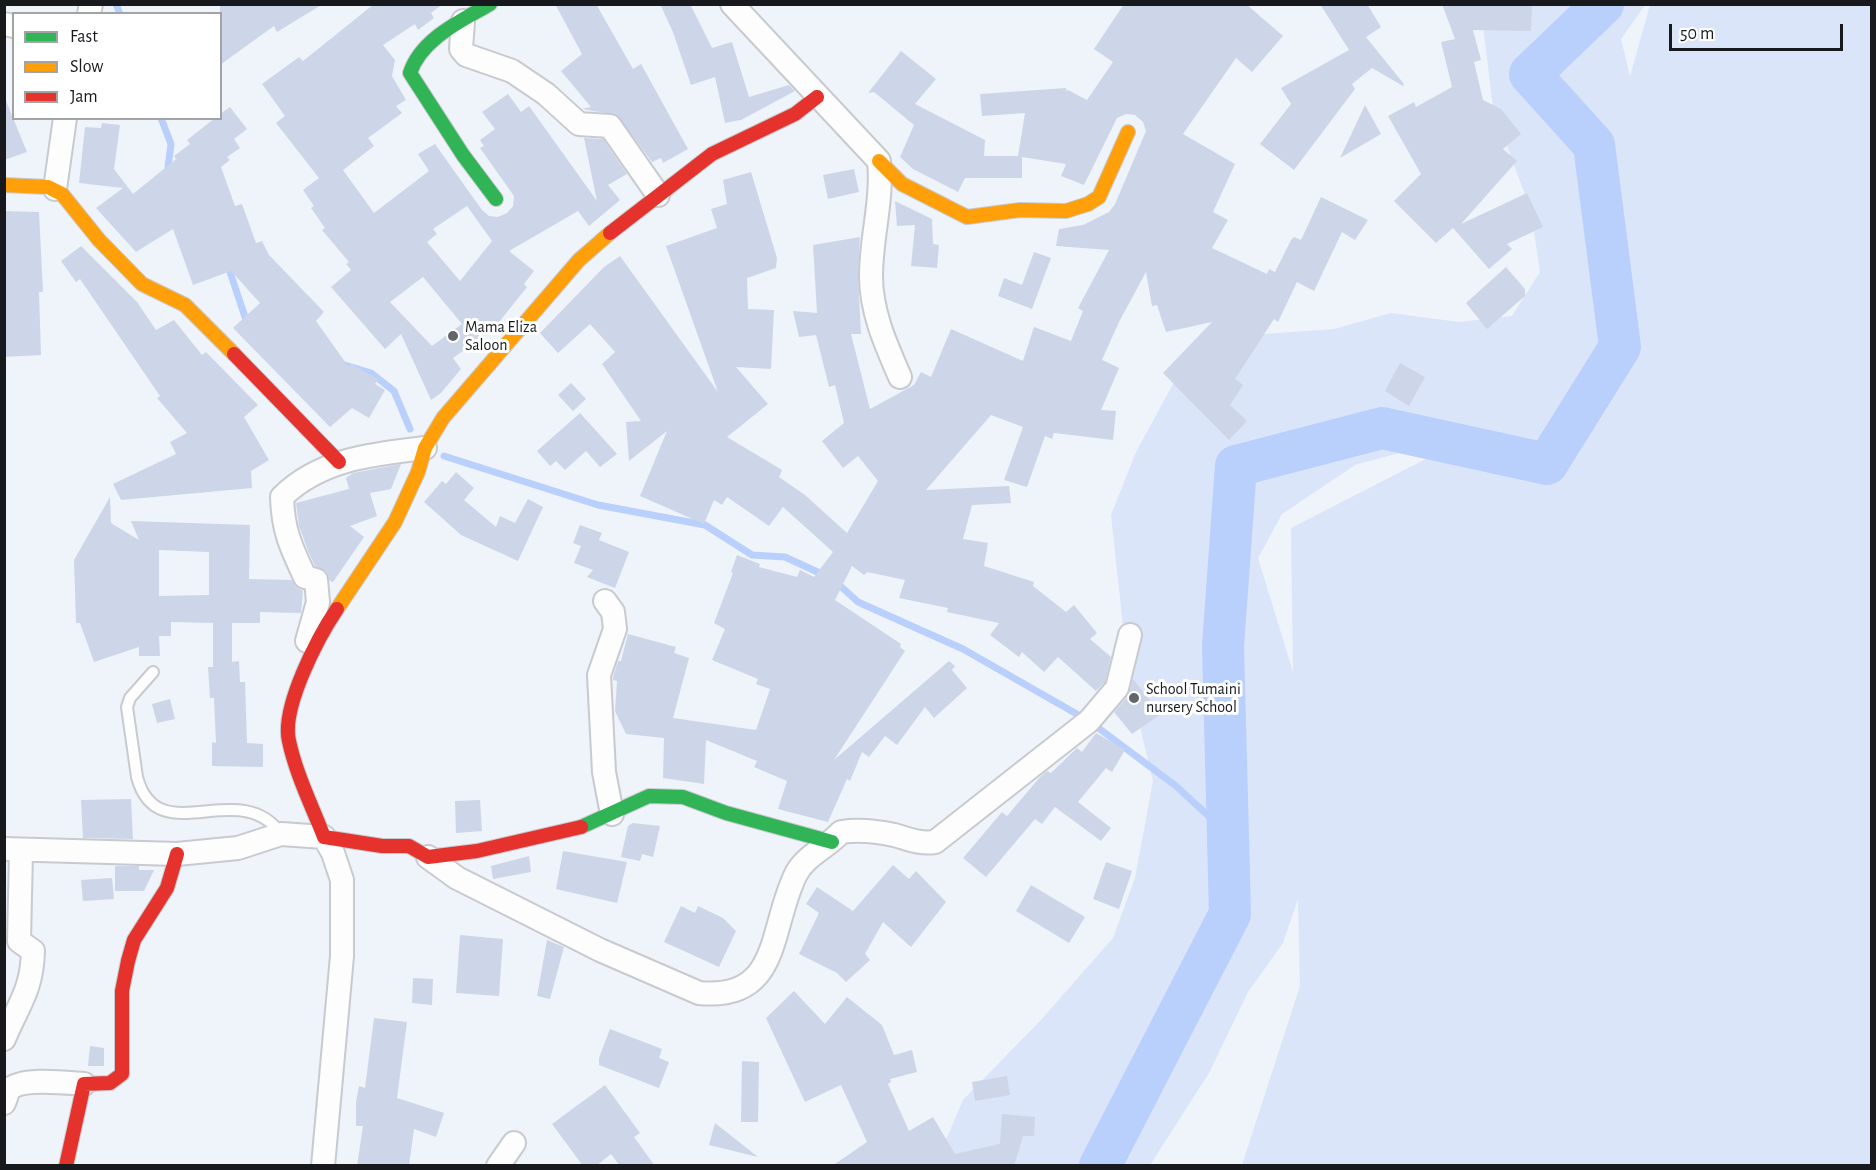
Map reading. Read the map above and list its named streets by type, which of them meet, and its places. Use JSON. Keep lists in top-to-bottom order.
{
  "places": ["Mama Eliza Saloon", "School Tumaini nursery School"],
  "legend": ["Fast", "Slow", "Jam"],
  "scale_bar": "50 m"
}
